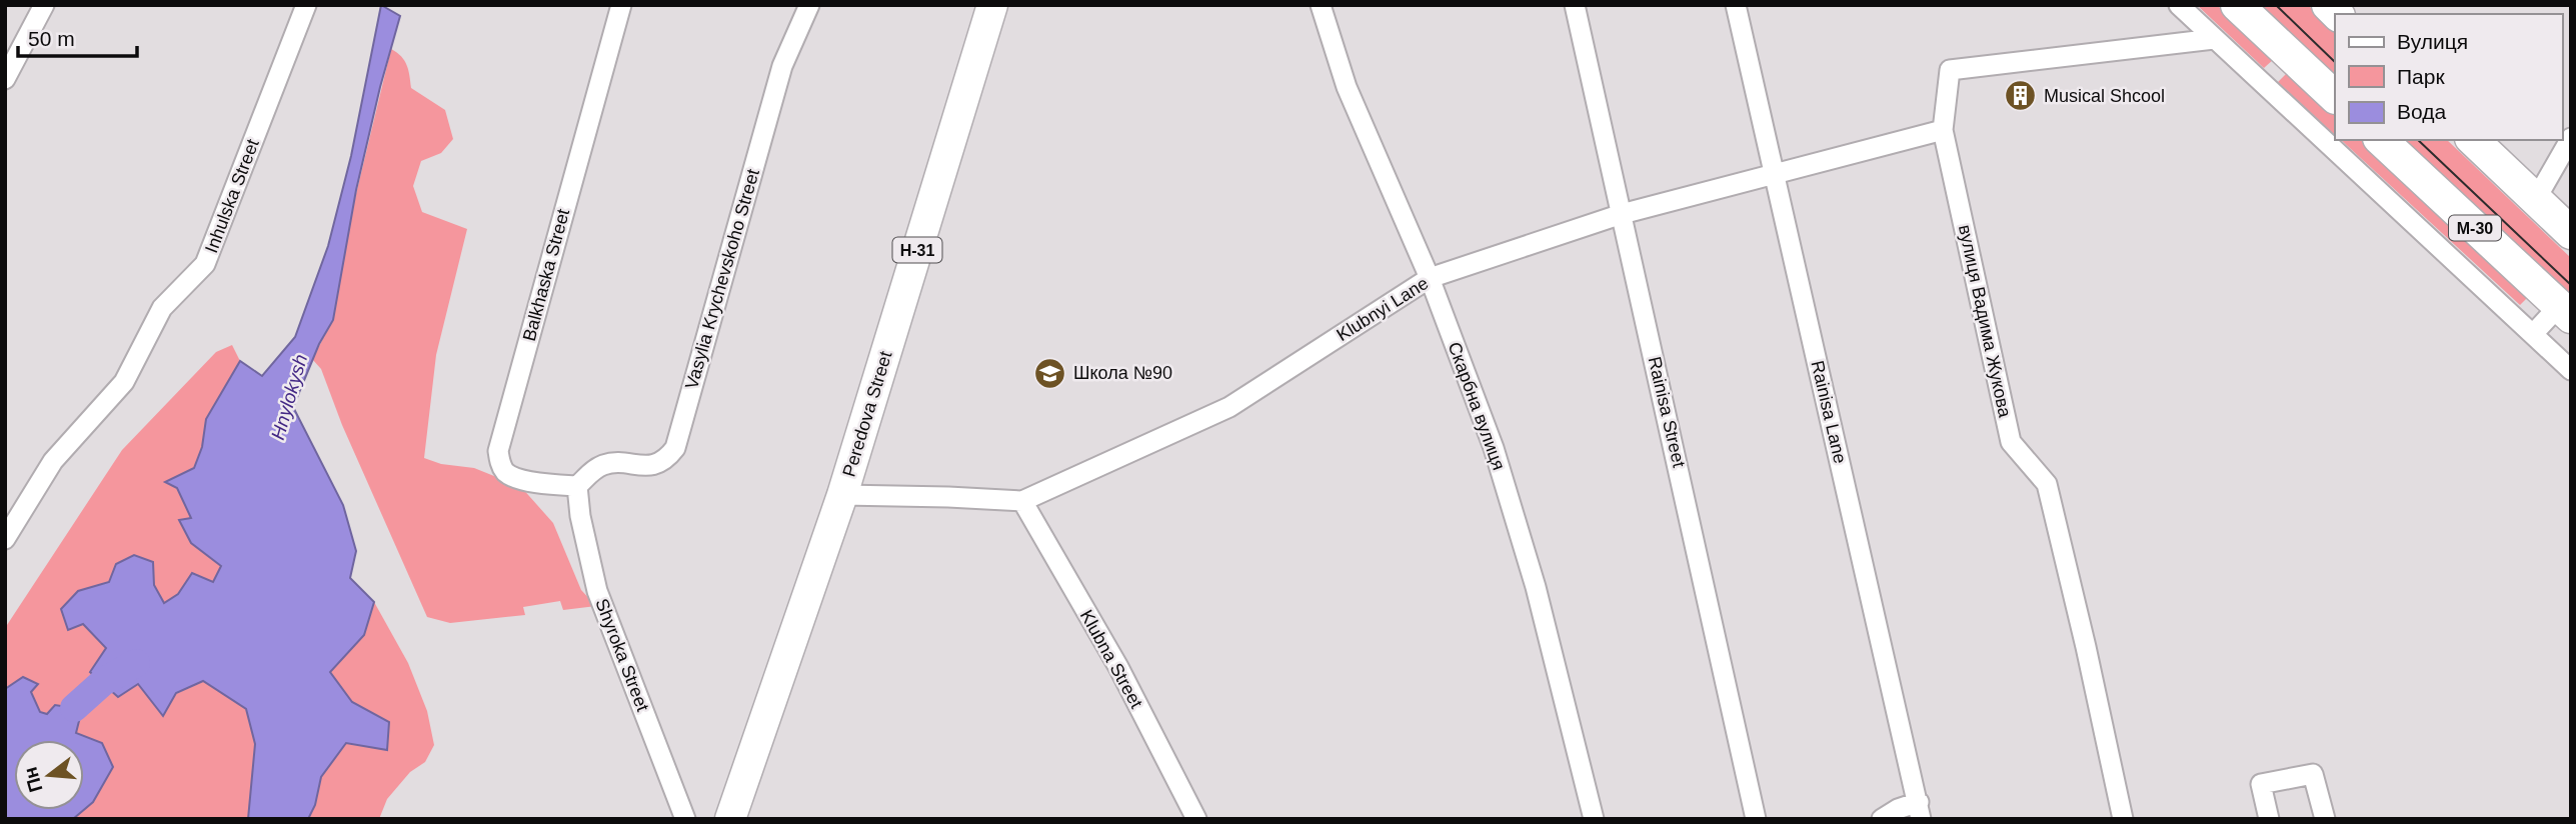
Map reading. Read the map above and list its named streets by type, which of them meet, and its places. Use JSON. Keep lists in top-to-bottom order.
{
  "streets": {
    "highway": ["М-30"],
    "main road": ["Н-31", "Peredova Street"],
    "street": [
      "Inhulska Street",
      "Balkhaska Street",
      "Vasylia Krychevskoho Street",
      "Klubnyi Lane",
      "вулиця Вадима Жукова",
      "Скарбна вулиця",
      "Rainisa Street",
      "Rainisa Lane",
      "Shyroka Street",
      "Klubna Street"
    ]
  },
  "crossings": [
    ["Balkhaska Street", "Vasylia Krychevskoho Street"],
    ["Balkhaska Street", "Shyroka Street"],
    ["Vasylia Krychevskoho Street", "Shyroka Street"],
    ["Klubnyi Lane", "вулиця Вадима Жукова"],
    ["Klubnyi Lane", "Скарбна вулиця"],
    ["Klubnyi Lane", "Rainisa Street"],
    ["Klubnyi Lane", "Rainisa Lane"],
    ["Klubnyi Lane", "Peredova Street"],
    ["Klubnyi Lane", "Klubna Street"]
  ],
  "water": ["Hnylokysh"],
  "places": {
    "building": ["Musical Shcool"],
    "school or university": ["Школа №90"]
  },
  "legend": ["Вулиця", "Парк", "Вода"],
  "scale_bar": "50 m",
  "north": "left"
}
